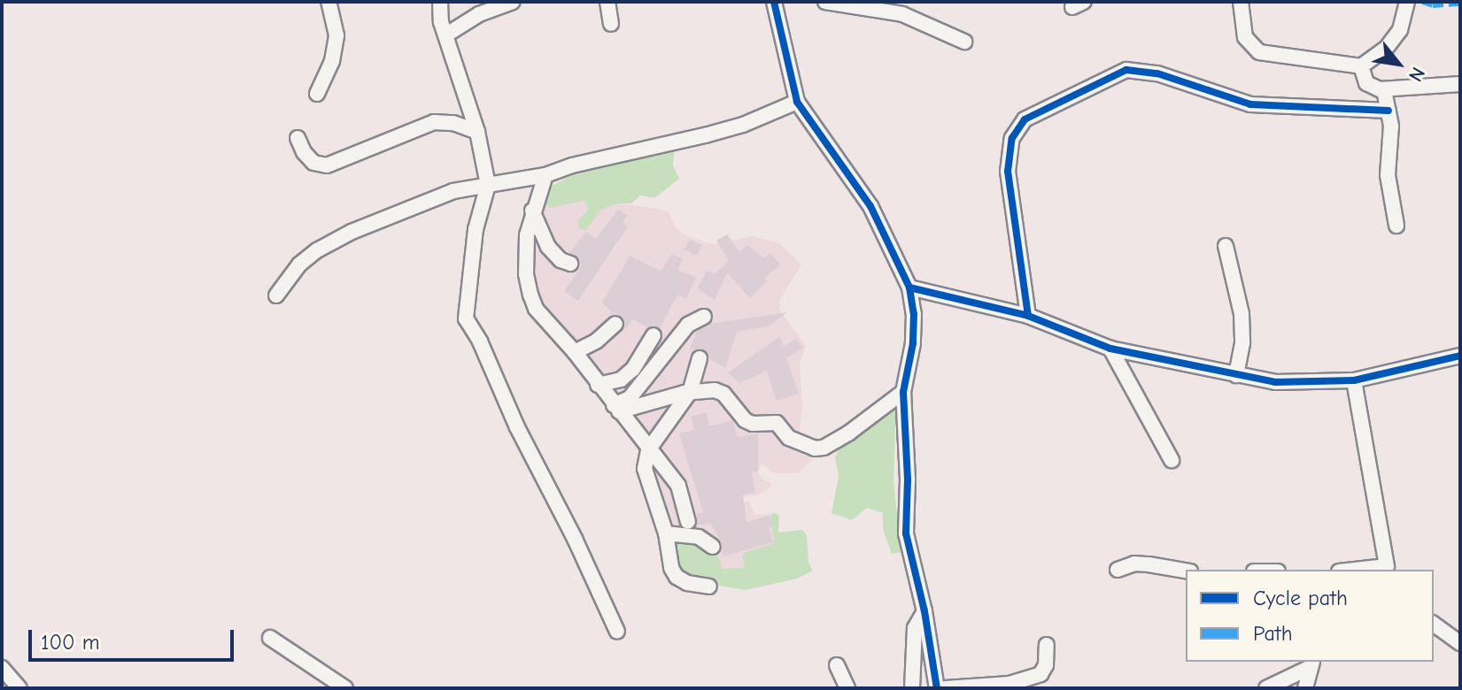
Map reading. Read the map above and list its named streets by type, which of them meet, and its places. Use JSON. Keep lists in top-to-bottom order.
{
  "legend": ["Cycle path", "Path"],
  "scale_bar": "100 m",
  "north": "bottom right"
}
